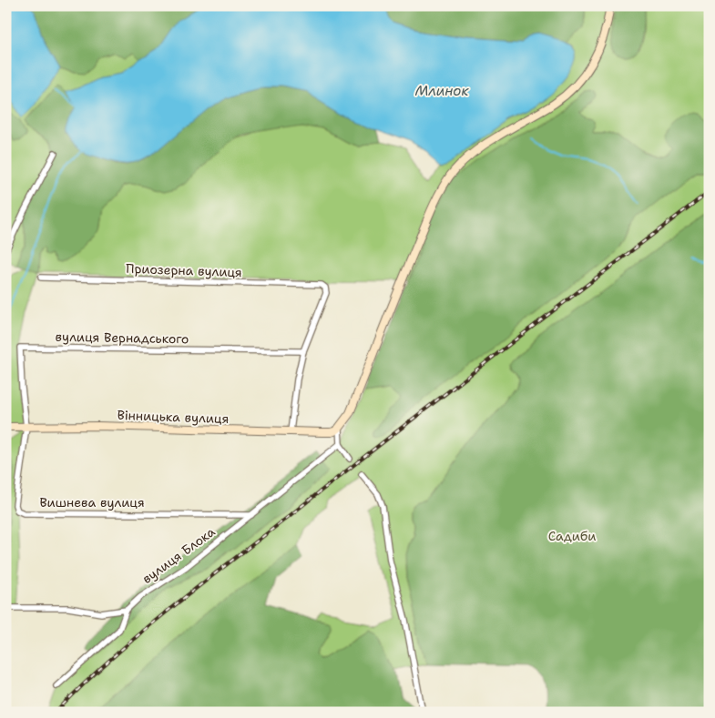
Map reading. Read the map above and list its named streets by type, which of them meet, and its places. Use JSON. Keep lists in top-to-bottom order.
{
  "streets": {
    "street": [
      "Приозерна вулиця",
      "вулиця Вернадського",
      "Вінницька вулиця",
      "Вишнева вулиця",
      "вулиця Блока"
    ]
  },
  "crossings": [
    ["Приозерна вулиця", "вулиця Вернадського"],
    ["вулиця Вернадського", "Вінницька вулиця"],
    ["вулиця Вернадського", "Вишнева вулиця"],
    ["Вінницька вулиця", "Вишнева вулиця"],
    ["Вишнева вулиця", "вулиця Блока"]
  ],
  "water": ["Млинок"],
  "parks": ["Садиби"]
}
